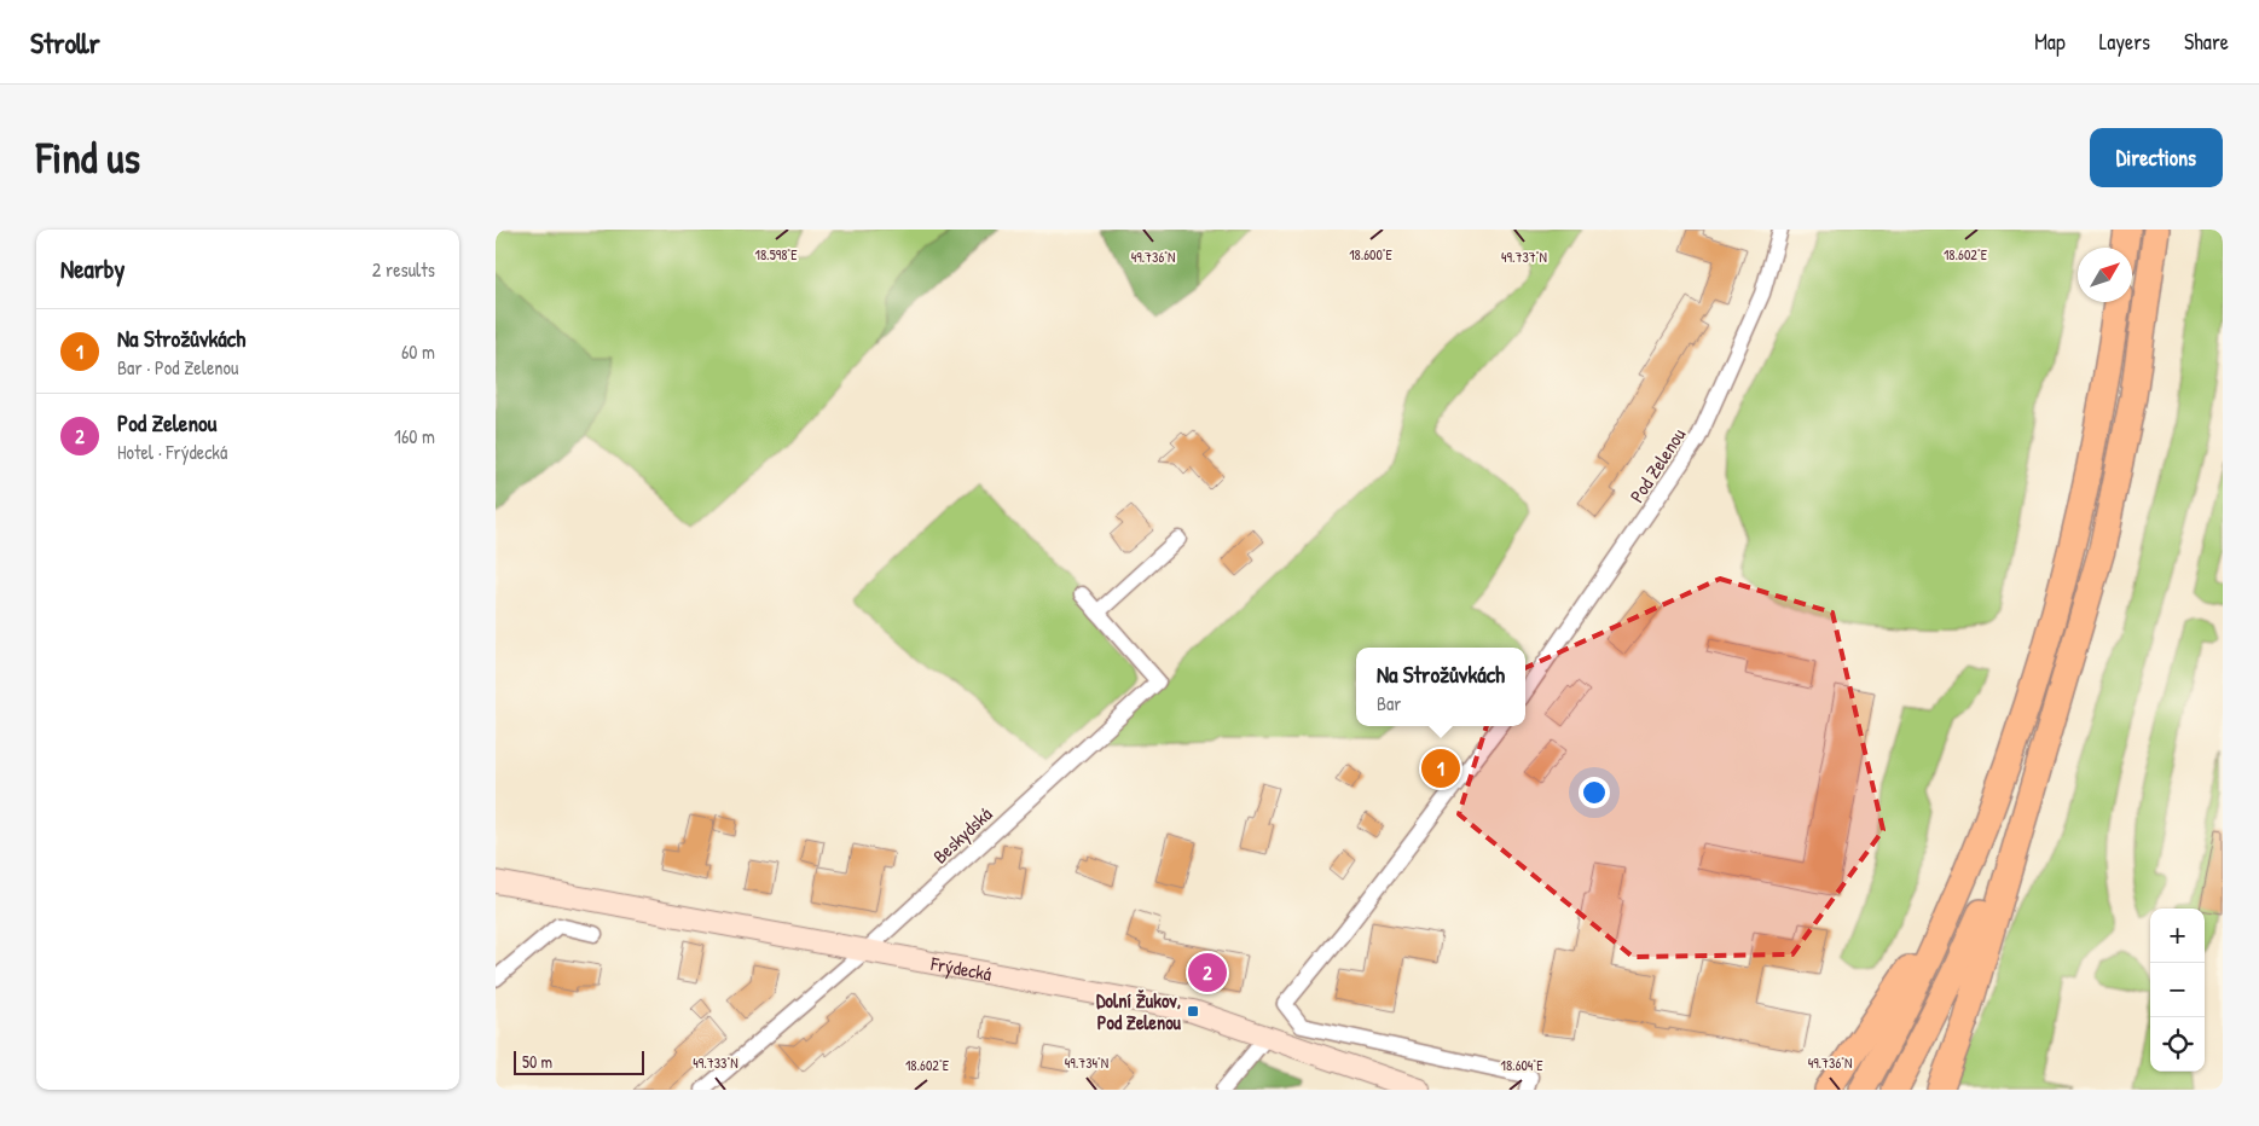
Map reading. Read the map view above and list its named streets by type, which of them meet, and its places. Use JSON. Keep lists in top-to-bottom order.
{
  "streets": {
    "main road": ["Frýdecká"],
    "street": ["Pod Zelenou", "Beskydská"]
  },
  "crossings": [
    ["Beskydská", "Frýdecká"]
  ],
  "places": {
    "transit": ["Dolní Žukov, Pod Zelenou"]
  },
  "scale_bar": "50 m",
  "north": "top right",
  "page": {
    "header": "Strollr",
    "nav": ["Map", "Layers", "Share"],
    "buttons": "Directions",
    "title": "Find us",
    "heading": ["Nearby", "2 results"],
    "list": [
      {
        "mark": "1",
        "name": "Na Strožůvkách",
        "note": "Bar · Pod Zelenou",
        "value": "60 m"
      },
      {
        "mark": "2",
        "name": "Pod Zelenou",
        "note": "Hotel · Frýdecká",
        "value": "160 m"
      }
    ],
    "popup": ["Na Strožůvkách", "Bar"],
    "pins": ["1", "2"],
    "map_buttons": ["+", "−"],
    "scale": "50 m"
  },
  "coordinates": [
    "18.598°E",
    "18.600°E",
    "18.602°E",
    "49.736°N",
    "49.737°N",
    "49.733°N",
    "49.734°N",
    "18.604°E"
  ]
}
